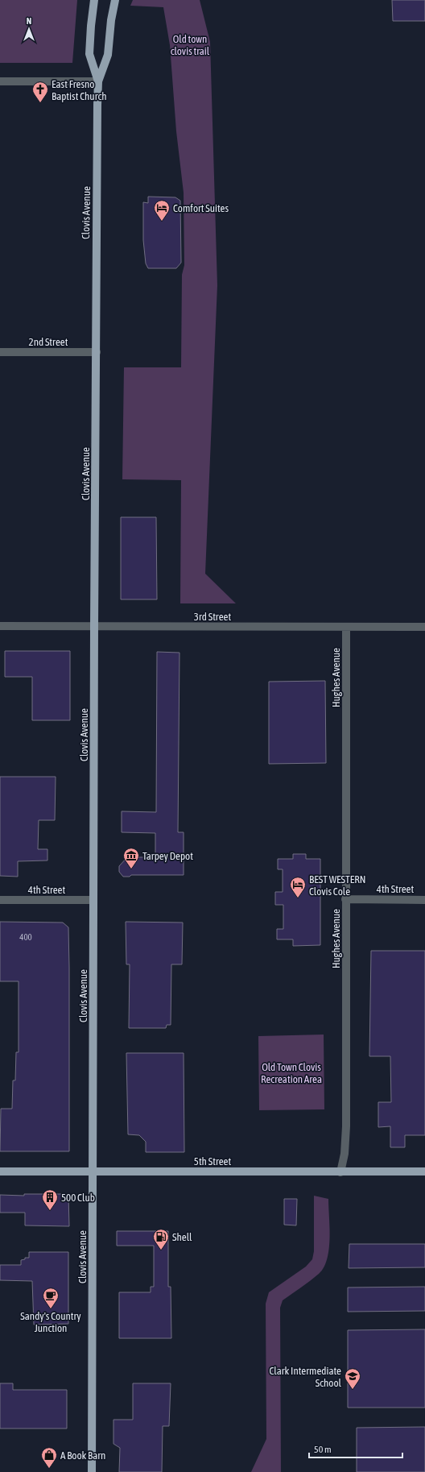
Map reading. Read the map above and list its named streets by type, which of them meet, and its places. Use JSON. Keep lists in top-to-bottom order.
{
  "streets": {
    "main road": ["Clovis Avenue", "5th Street"],
    "street": [
      "2nd Street",
      "3rd Street",
      "Hughes Avenue",
      "4th Street"
    ]
  },
  "crossings": [
    ["Clovis Avenue", "2nd Street"],
    ["Clovis Avenue", "3rd Street"],
    ["Clovis Avenue", "4th Street"],
    ["Clovis Avenue", "5th Street"],
    ["3rd Street", "Hughes Avenue"],
    ["Hughes Avenue", "4th Street"],
    ["Hughes Avenue", "5th Street"]
  ],
  "parks": ["Old town clovis trail", "Old Town Clovis Recreation Area"],
  "places": {
    "church": ["East Fresno Baptist Church"],
    "hotel": ["Comfort Suites", "BEST WESTERN Clovis Cole"],
    "museum": ["Tarpey Depot"],
    "building": ["500 Club"],
    "fuel station": ["Shell"],
    "cafe": ["Sandy's Country Junction"],
    "school or university": ["Clark Intermediate School"],
    "shop": ["A Book Barn"]
  },
  "house_numbers": ["400"],
  "scale_bar": "50 m",
  "north": "top"
}
